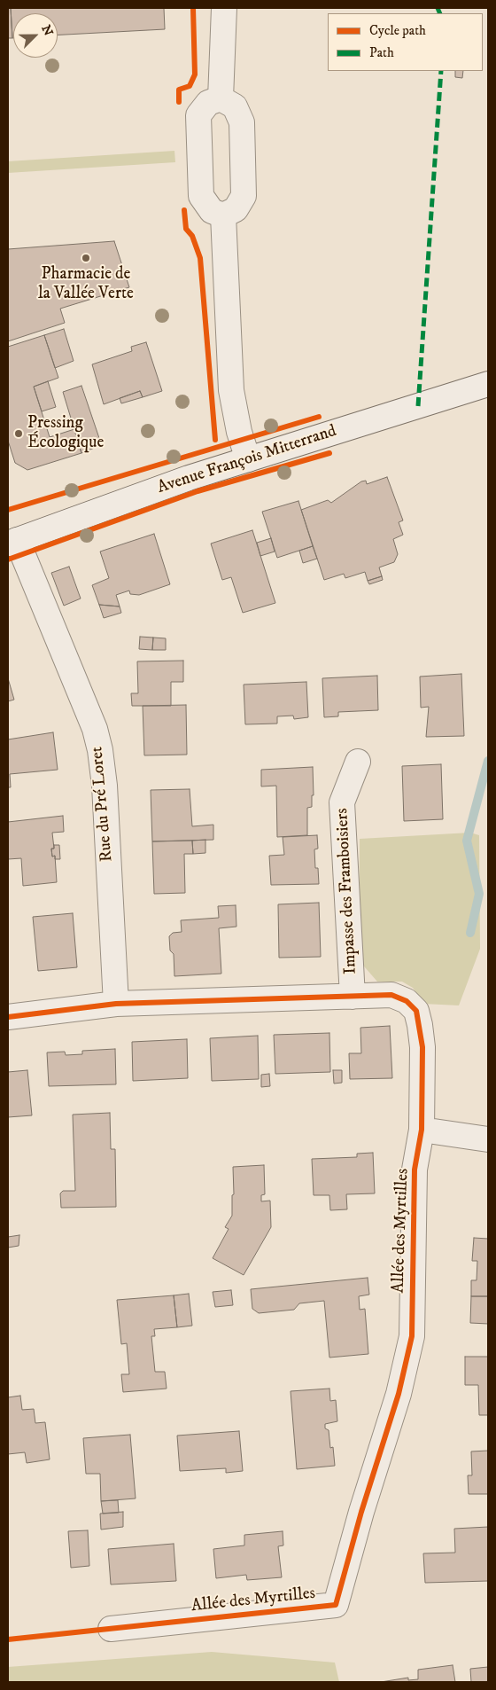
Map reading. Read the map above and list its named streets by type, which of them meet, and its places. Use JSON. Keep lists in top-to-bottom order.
{
  "streets": {
    "street": [
      "Avenue François Mitterrand",
      "Rue du Pré Loret",
      "Impasse des Framboisiers",
      "Allée des Myrtilles"
    ]
  },
  "crossings": [
    ["Avenue François Mitterrand", "Rue du Pré Loret"],
    ["Rue du Pré Loret", "Allée des Myrtilles"],
    ["Impasse des Framboisiers", "Allée des Myrtilles"]
  ],
  "places": ["Pharmacie de la Vallée Verte", "Pressing Écologique"],
  "legend": ["Cycle path", "Path"],
  "north": "top right"
}
